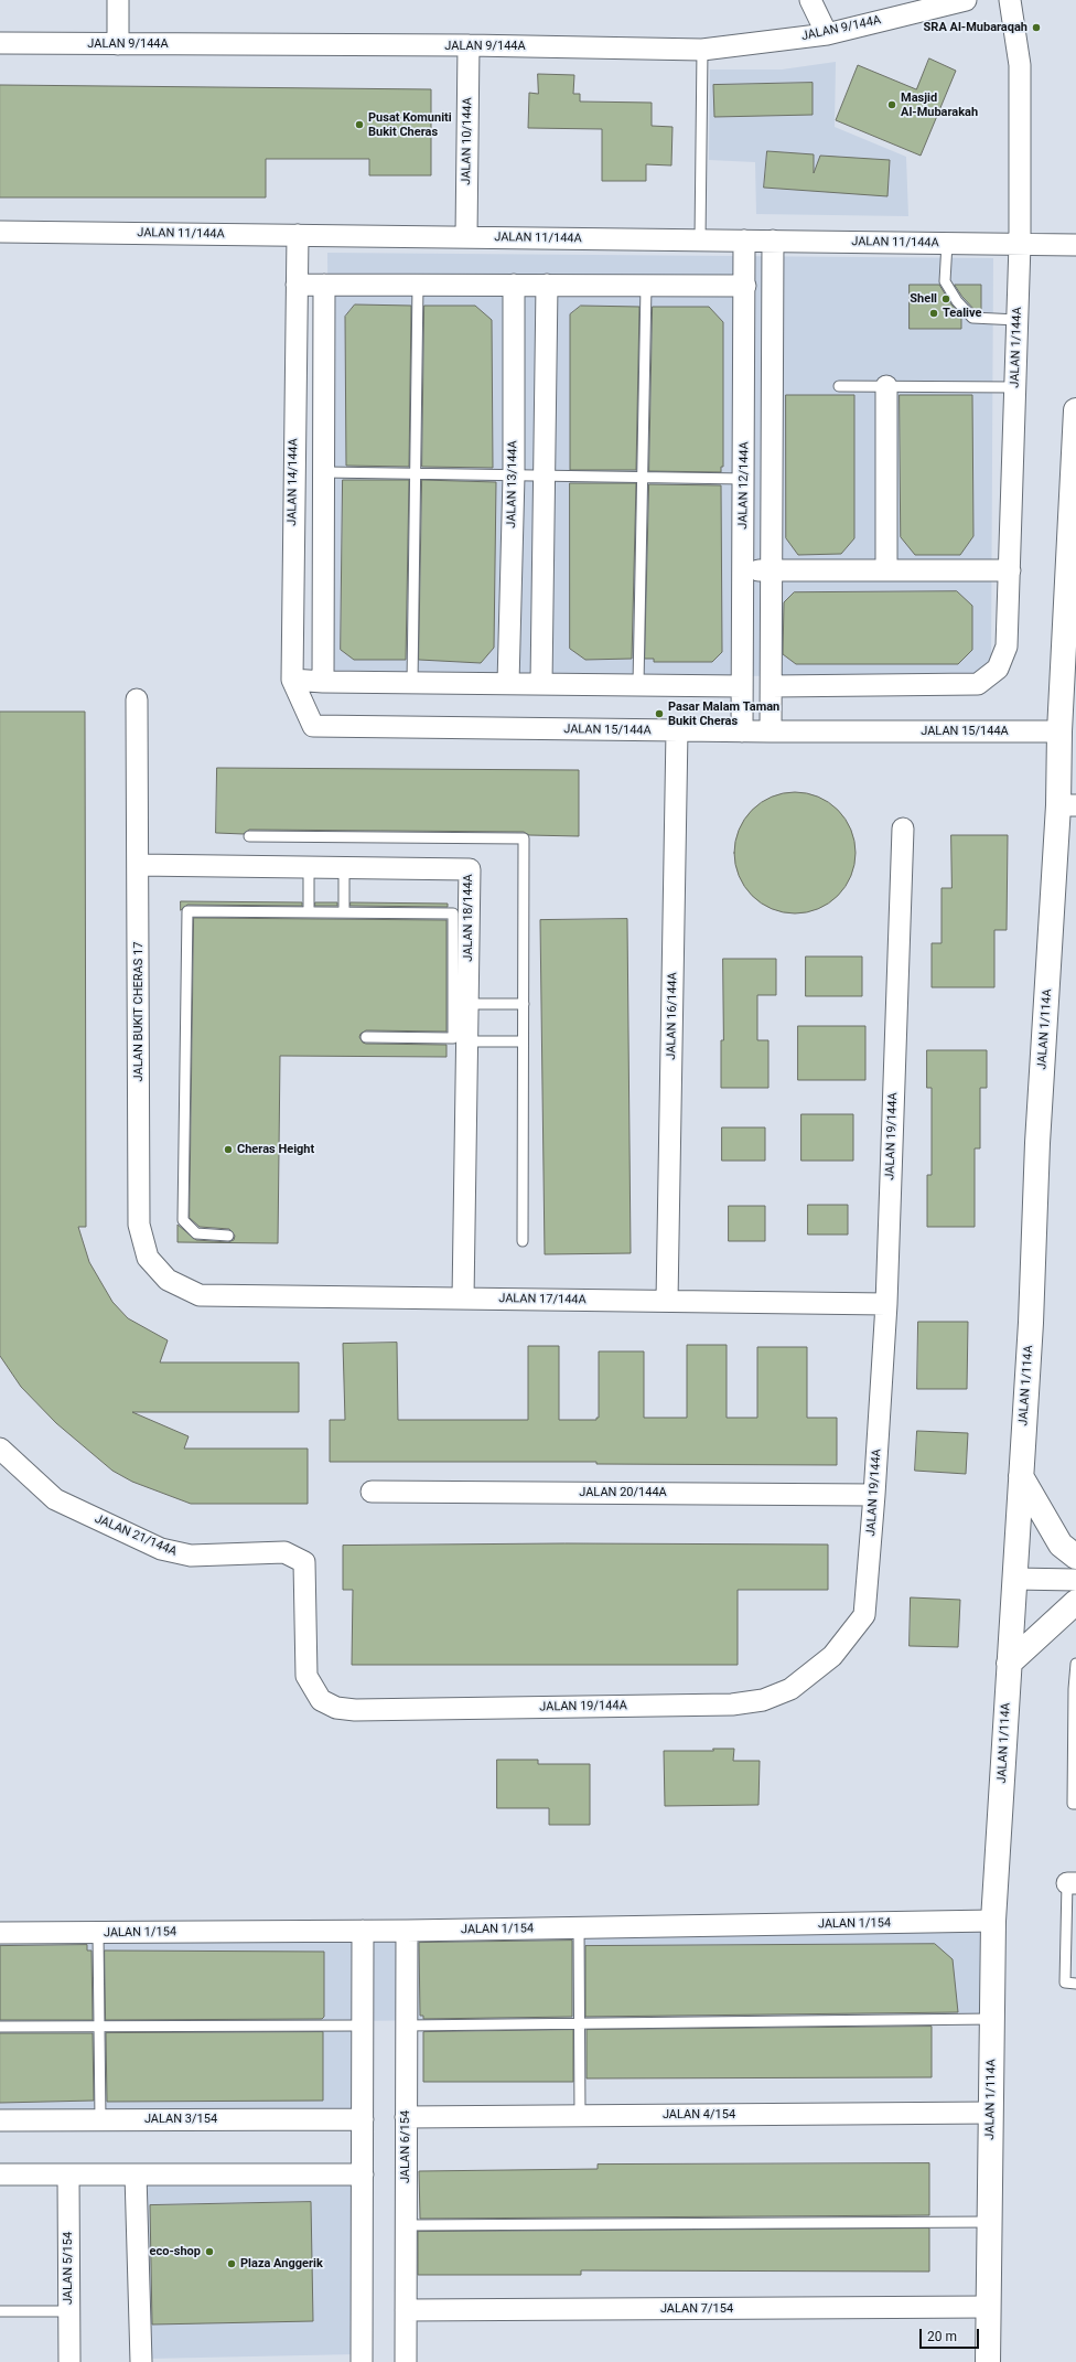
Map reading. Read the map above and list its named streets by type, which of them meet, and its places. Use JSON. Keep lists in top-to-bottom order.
{
  "streets": {
    "street": [
      "JALAN 9/144A",
      "JALAN 10/144A",
      "JALAN 11/144A",
      "JALAN 1/144A",
      "JALAN 14/144A",
      "JALAN 13/144A",
      "JALAN 12/144A",
      "JALAN 15/144A",
      "JALAN 18/144A",
      "JALAN BUKIT CHERAS 17",
      "JALAN 16/144A",
      "JALAN 1/114A",
      "JALAN 19/144A",
      "JALAN 17/144A",
      "JALAN 20/144A",
      "JALAN 21/144A",
      "JALAN 1/154",
      "JALAN 4/154",
      "JALAN 3/154",
      "JALAN 6/154",
      "JALAN 5/154",
      "JALAN 7/154"
    ]
  },
  "crossings": [
    ["JALAN 9/144A", "JALAN 10/144A"],
    ["JALAN 10/144A", "JALAN 11/144A"],
    ["JALAN 11/144A", "JALAN 1/144A"],
    ["JALAN 11/144A", "JALAN 14/144A"],
    ["JALAN 11/144A", "JALAN 12/144A"],
    ["JALAN 14/144A", "JALAN 15/144A"],
    ["JALAN 12/144A", "JALAN 15/144A"],
    ["JALAN 15/144A", "JALAN 16/144A"],
    ["JALAN 15/144A", "JALAN 1/114A"],
    ["JALAN 18/144A", "JALAN BUKIT CHERAS 17"],
    ["JALAN 18/144A", "JALAN 17/144A"],
    ["JALAN BUKIT CHERAS 17", "JALAN 17/144A"],
    ["JALAN 16/144A", "JALAN 17/144A"],
    ["JALAN 1/114A", "JALAN 1/154"],
    ["JALAN 1/114A", "JALAN 4/154"],
    ["JALAN 1/114A", "JALAN 7/154"],
    ["JALAN 19/144A", "JALAN 17/144A"],
    ["JALAN 19/144A", "JALAN 20/144A"],
    ["JALAN 19/144A", "JALAN 21/144A"],
    ["JALAN 1/154", "JALAN 6/154"],
    ["JALAN 4/154", "JALAN 6/154"],
    ["JALAN 6/154", "JALAN 7/154"]
  ],
  "places": [
    "SRA Al-Mubaraqah",
    "Masjid Al-Mubarakah",
    "Pusat Komuniti Bukit Cheras",
    "Shell",
    "Tealive",
    "Pasar Malam Taman Bukit Cheras",
    "Cheras Height",
    "eco-shop",
    "Plaza Anggerik"
  ],
  "scale_bar": "20 m"
}
